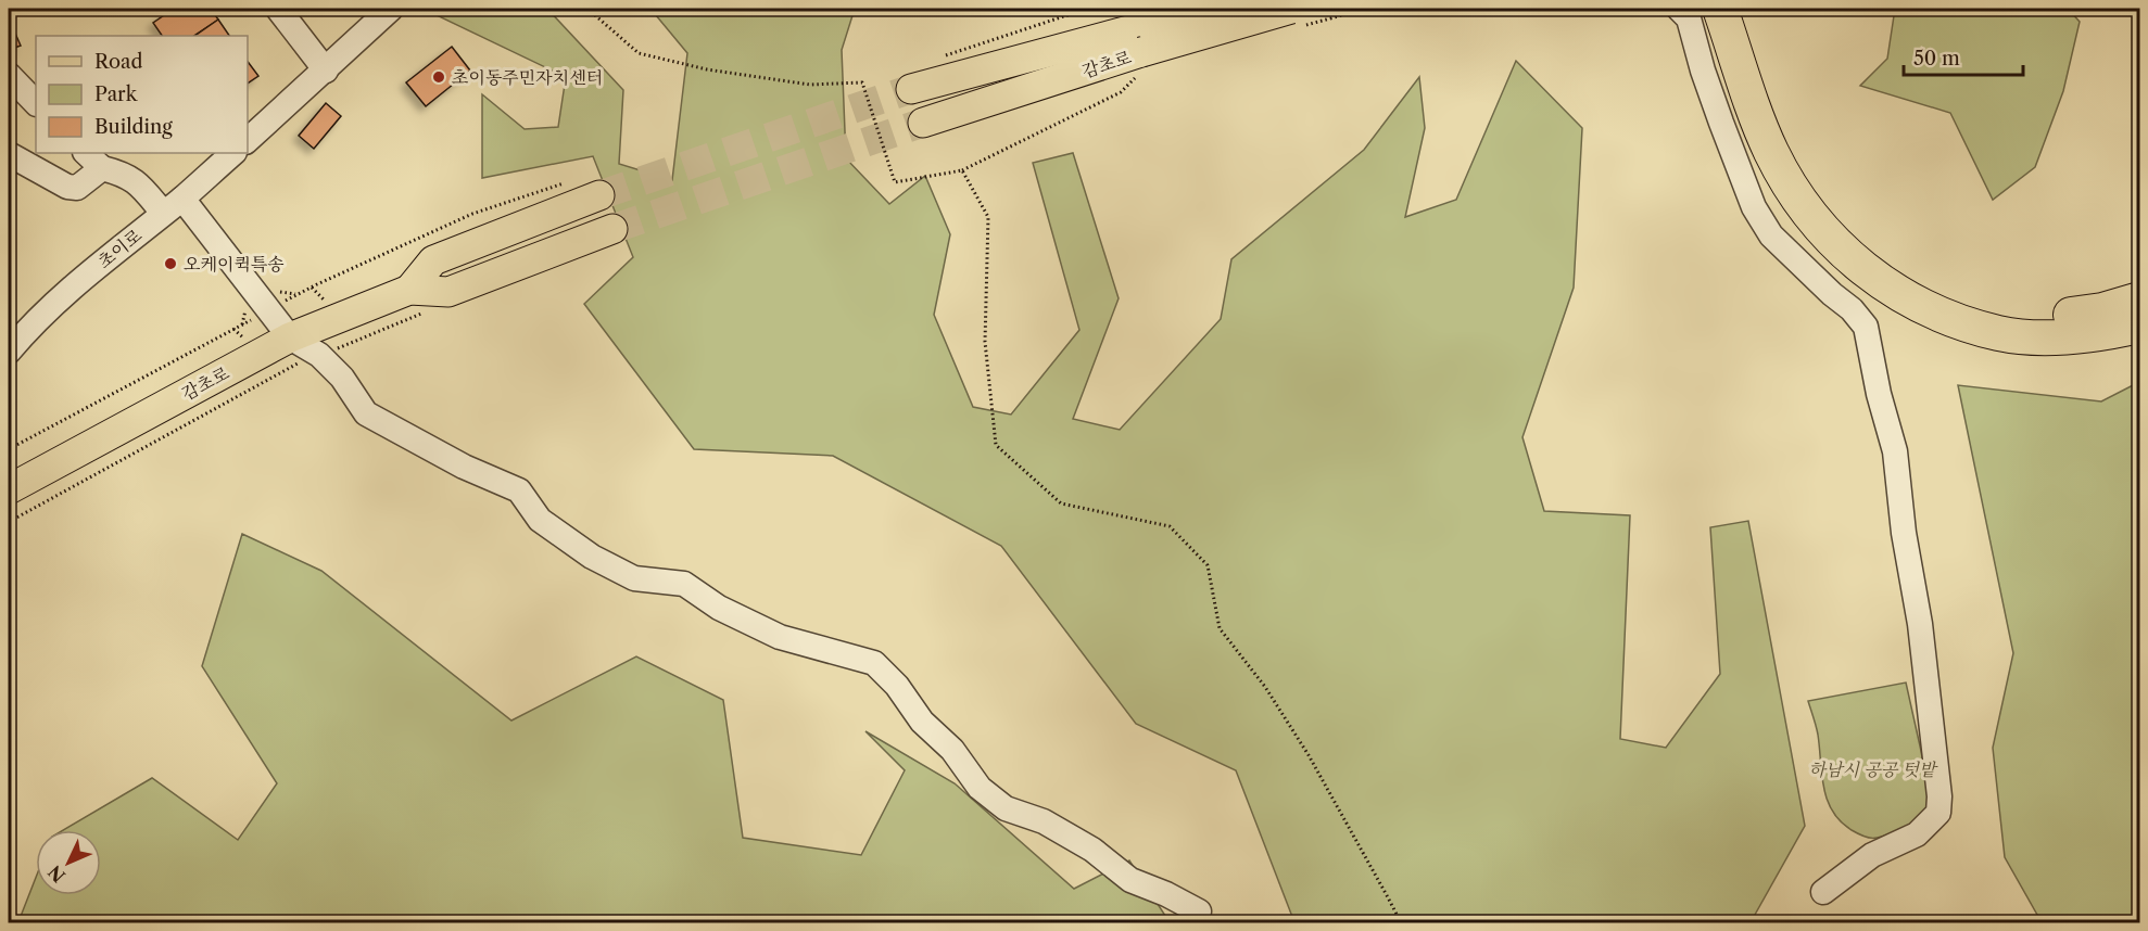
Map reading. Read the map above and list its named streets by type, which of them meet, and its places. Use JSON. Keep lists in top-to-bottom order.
{
  "streets": {
    "main road": ["감초로"],
    "street": ["초이로"]
  },
  "parks": ["하남시 공공 텃밭"],
  "places": ["초이동주민자치센터", "오케이퀵특송"],
  "legend": ["Road", "Park", "Building"],
  "scale_bar": "50 m",
  "north": "bottom left"
}
